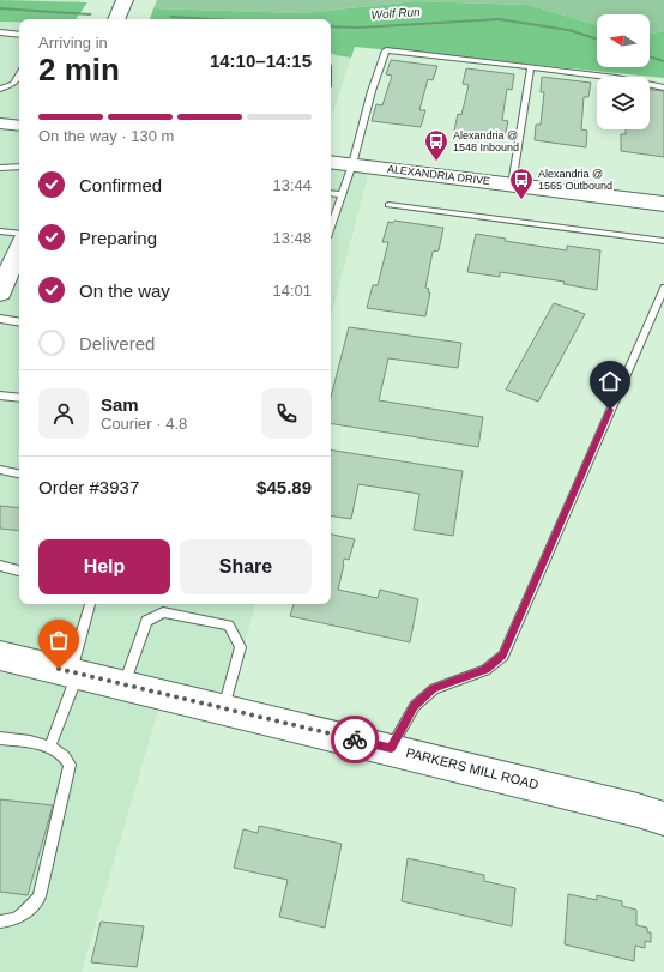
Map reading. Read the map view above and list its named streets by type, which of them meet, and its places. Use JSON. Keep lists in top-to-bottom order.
{
  "streets": {
    "main road": ["ALEXANDRIA DRIVE", "PARKERS MILL ROAD"]
  },
  "water": ["Wolf Run"],
  "places": {
    "bus stop": ["Alexandria @ 1548 Inbound", "Alexandria @ 1565 Outbound"]
  },
  "north": "left",
  "page": {
    "heading": ["2 min", "Arriving in", "14:10–14:15"],
    "panel": [
      "Sam",
      "Courier · 4.8",
      "Order #3937",
      "$45.89"
    ],
    "bar": "On the way · 130 m",
    "list": [
      ["Confirmed", "13:44"],
      ["Preparing", "13:48"],
      ["On the way", "14:01"],
      "Delivered"
    ],
    "buttons": ["Help", "Share"]
  }
}
